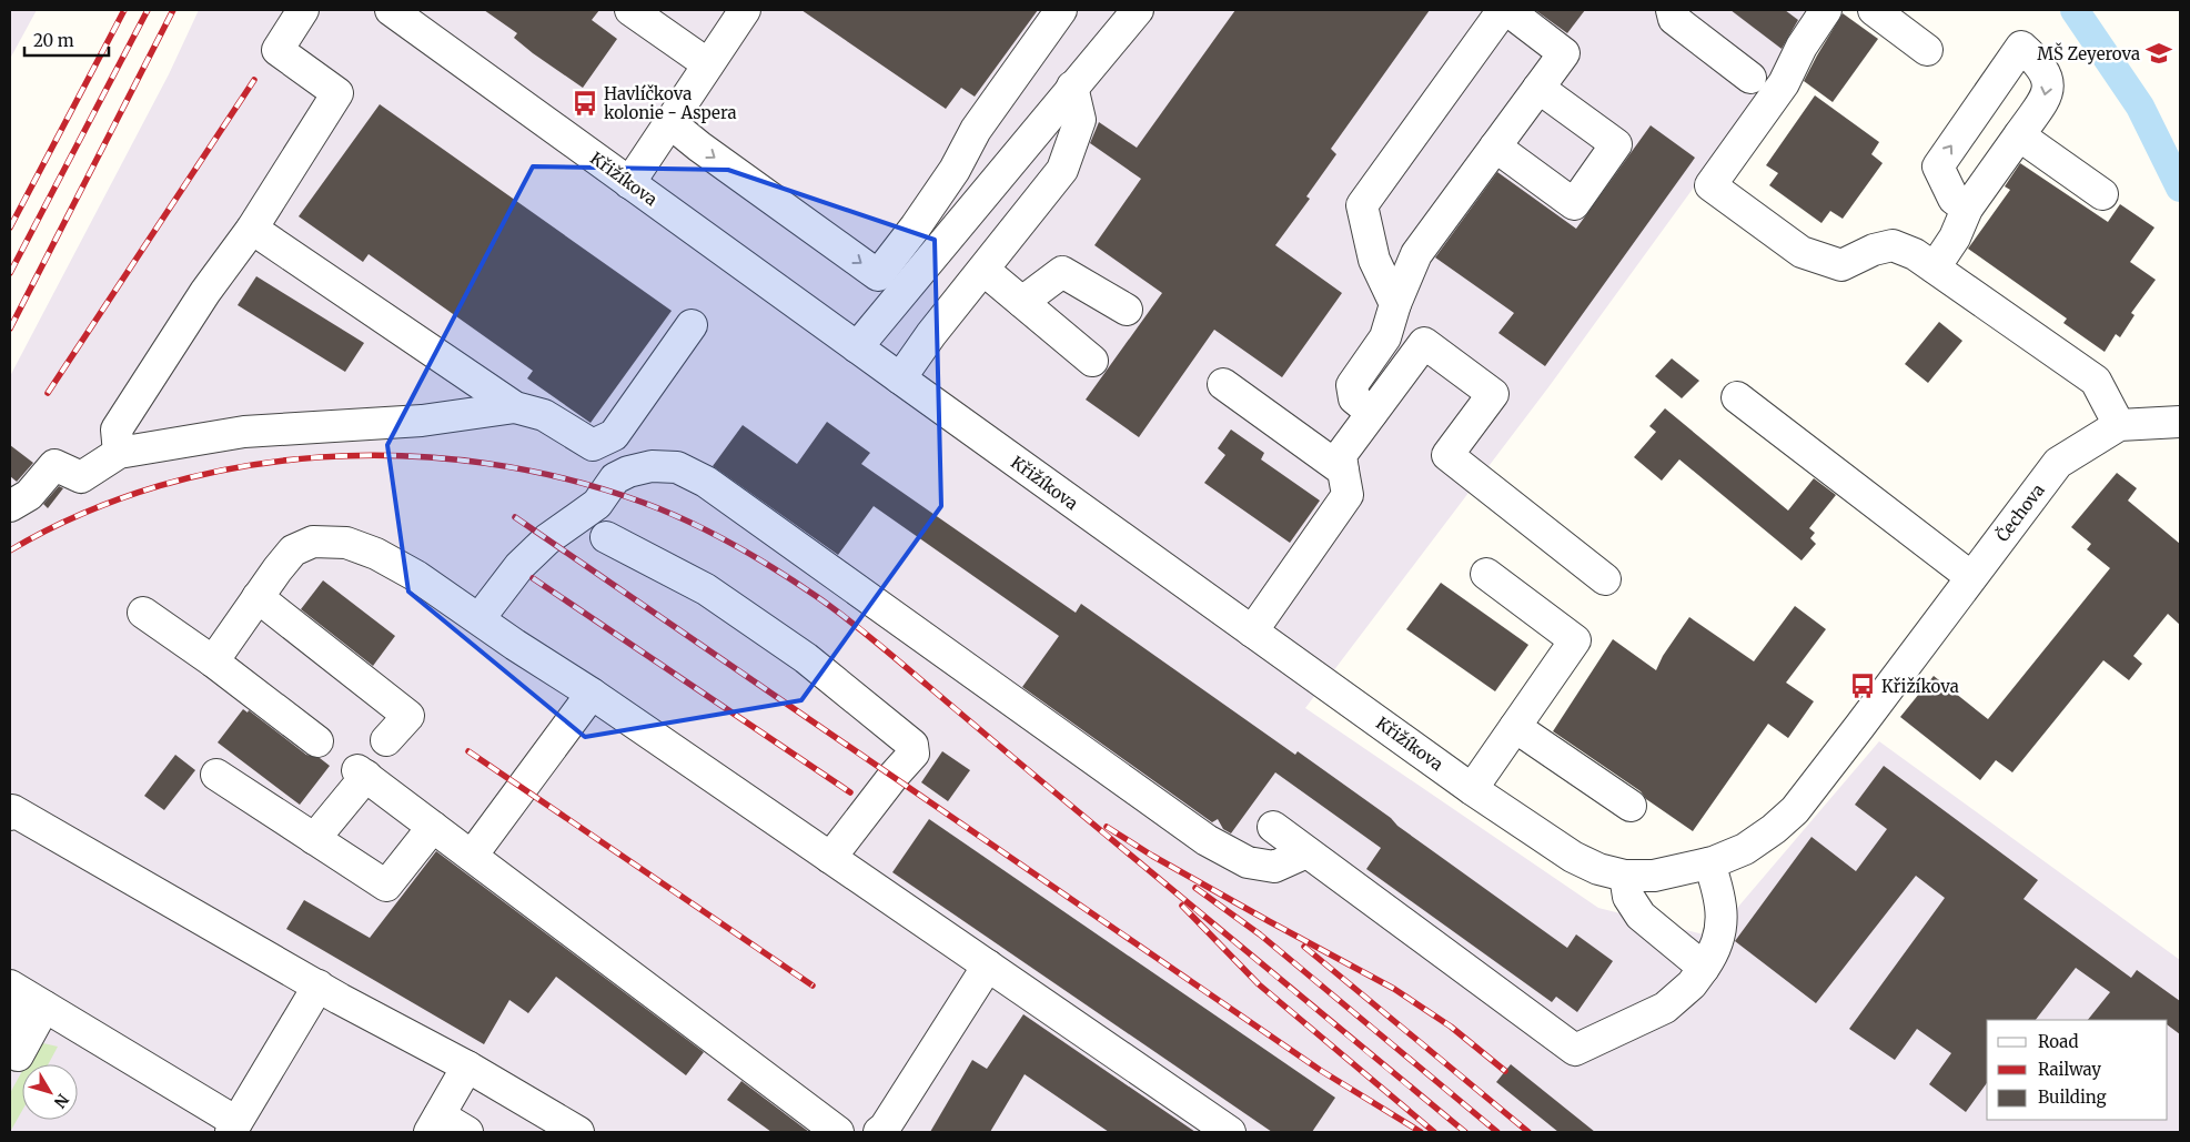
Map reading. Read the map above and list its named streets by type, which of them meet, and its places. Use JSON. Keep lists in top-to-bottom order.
{
  "streets": {
    "street": ["Křižíkova", "Čechova"]
  },
  "crossings": [
    ["Křižíkova", "Čechova"]
  ],
  "places": {
    "school or university": ["MŠ Zeyerova"],
    "bus stop": ["Havlíčkova kolonie - Aspera", "Křižíkova"]
  },
  "legend": ["Road", "Railway", "Building"],
  "scale_bar": "20 m",
  "north": "bottom right"
}
